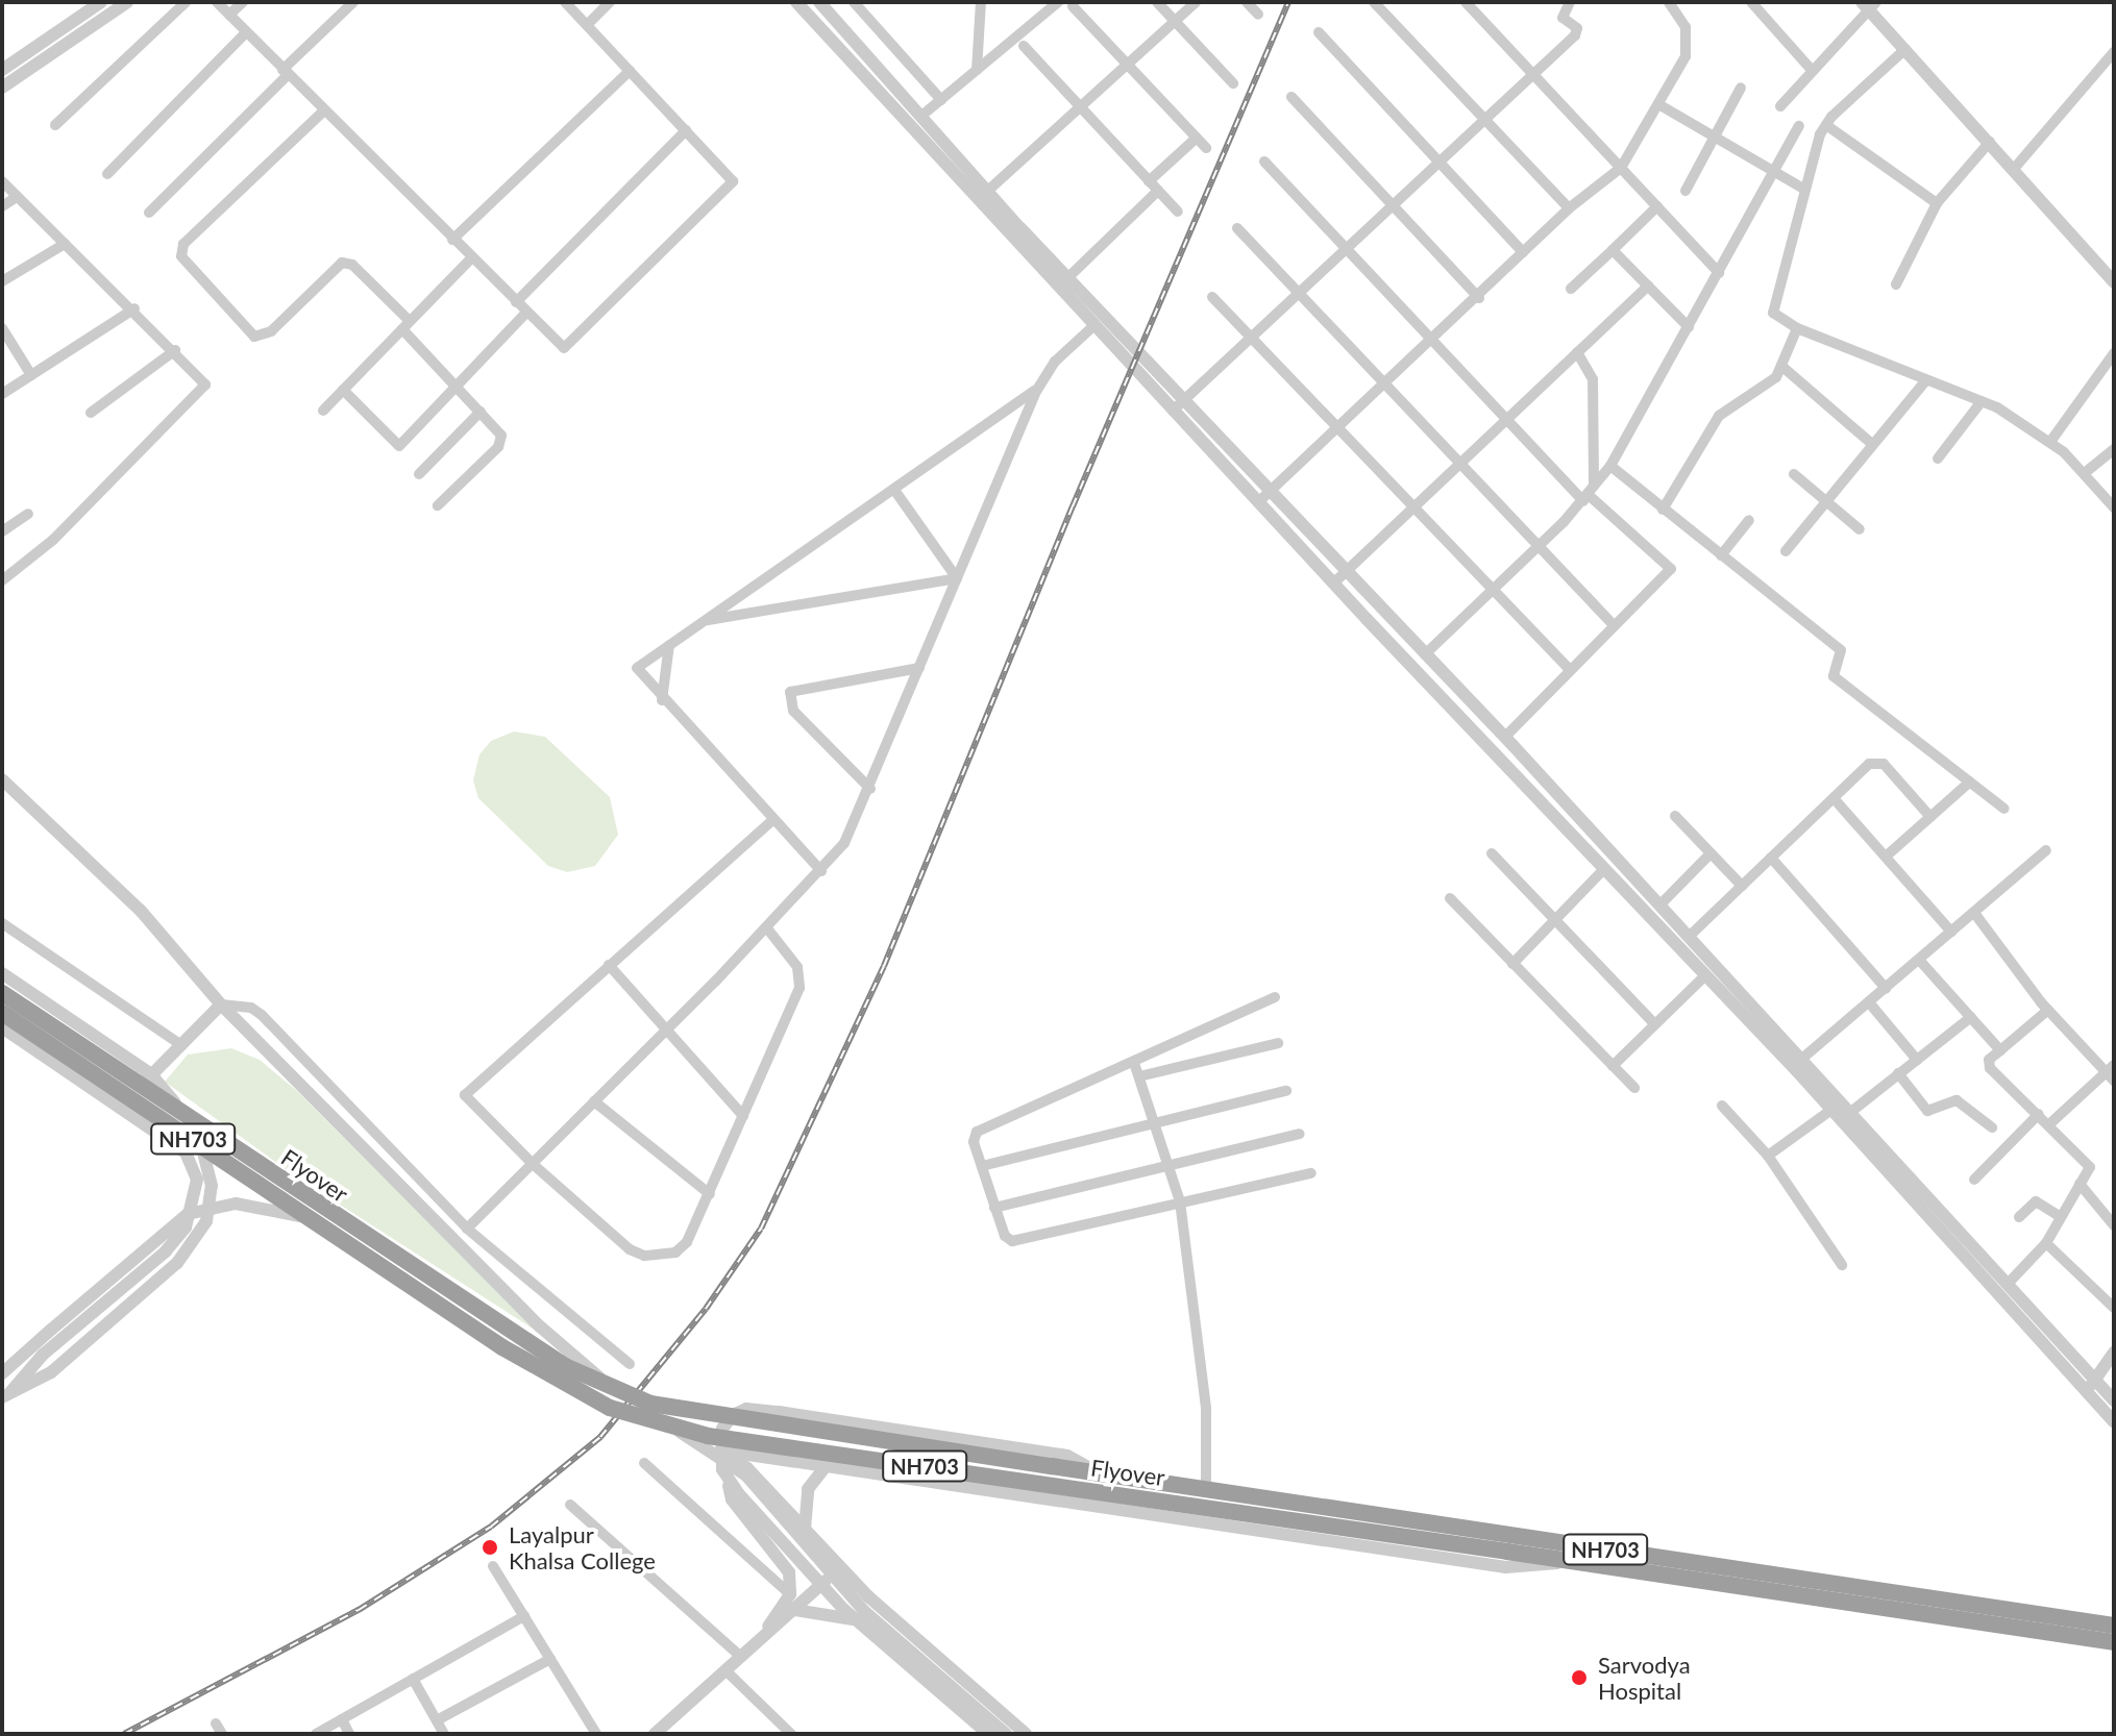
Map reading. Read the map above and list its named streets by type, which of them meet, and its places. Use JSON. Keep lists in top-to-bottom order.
{
  "streets": {
    "highway": ["NH703", "Flyover"]
  },
  "crossings": [
    ["NH703", "Flyover"]
  ],
  "places": ["Layalpur Khalsa College", "Sarvodya Hospital"]
}
